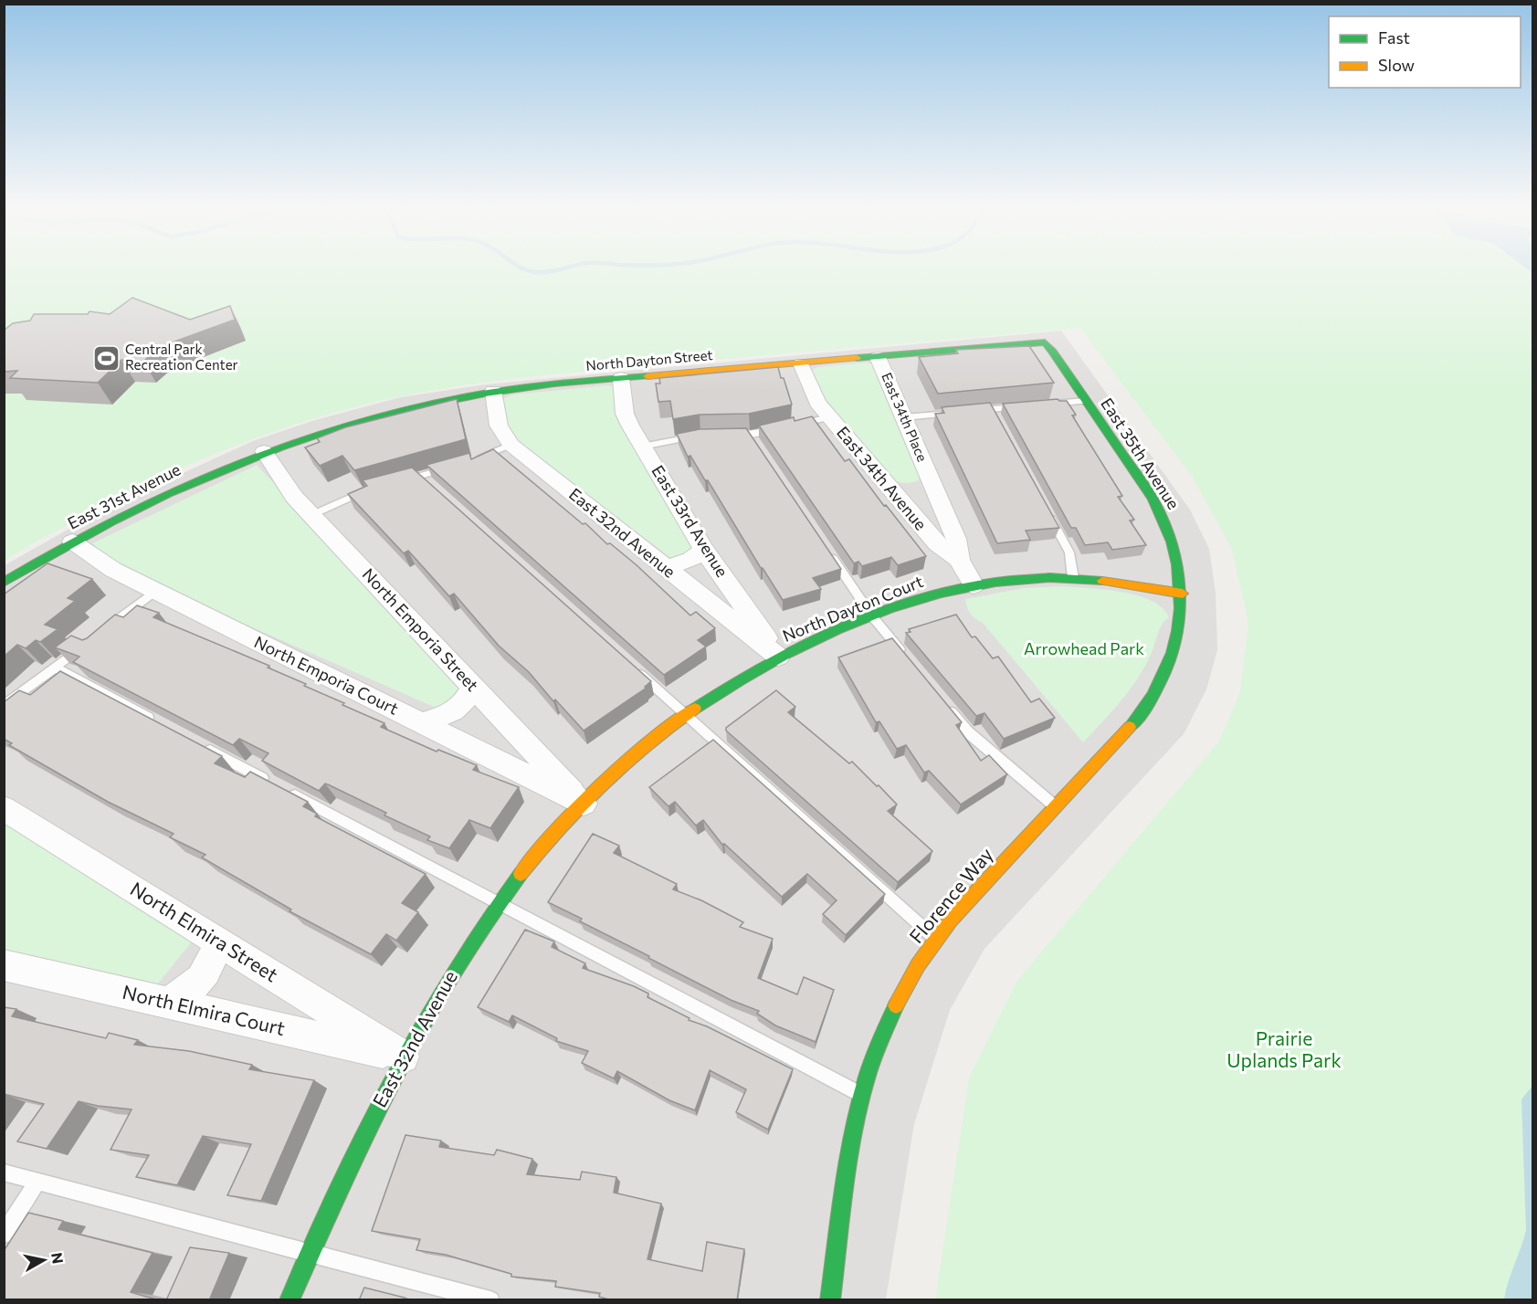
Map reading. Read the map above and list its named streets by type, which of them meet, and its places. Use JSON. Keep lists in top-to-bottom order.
{
  "streets": {
    "street": [
      "North Dayton Street",
      "East 34th Place",
      "East 35th Avenue",
      "East 34th Avenue",
      "East 31st Avenue",
      "East 33rd Avenue",
      "East 32nd Avenue",
      "North Dayton Court",
      "North Emporia Street",
      "North Emporia Court",
      "Florence Way",
      "North Elmira Street",
      "North Elmira Court"
    ]
  },
  "crossings": [
    ["North Dayton Street", "East 34th Place"],
    ["North Dayton Street", "East 35th Avenue"],
    ["North Dayton Street", "East 34th Avenue"],
    ["North Dayton Street", "East 31st Avenue"],
    ["North Dayton Street", "East 33rd Avenue"],
    ["North Dayton Street", "East 32nd Avenue"],
    ["North Dayton Street", "North Emporia Street"],
    ["East 34th Place", "East 34th Avenue"],
    ["East 35th Avenue", "North Dayton Court"],
    ["East 35th Avenue", "Florence Way"],
    ["East 34th Avenue", "North Dayton Court"],
    ["East 31st Avenue", "North Emporia Street"],
    ["East 31st Avenue", "North Emporia Court"],
    ["East 33rd Avenue", "East 32nd Avenue"],
    ["East 33rd Avenue", "North Dayton Court"],
    ["East 32nd Avenue", "North Dayton Court"],
    ["East 32nd Avenue", "North Emporia Street"],
    ["East 32nd Avenue", "North Emporia Court"],
    ["East 32nd Avenue", "North Elmira Street"],
    ["East 32nd Avenue", "North Elmira Court"],
    ["North Dayton Court", "North Emporia Street"],
    ["North Dayton Court", "North Emporia Court"],
    ["North Dayton Court", "Florence Way"],
    ["North Emporia Street", "North Emporia Court"],
    ["North Elmira Street", "North Elmira Court"]
  ],
  "parks": ["Arrowhead Park", "Prairie Uplands Park"],
  "places": {
    "sports": ["Central Park Recreation Center"]
  },
  "legend": ["Fast", "Slow"],
  "north": "right"
}
